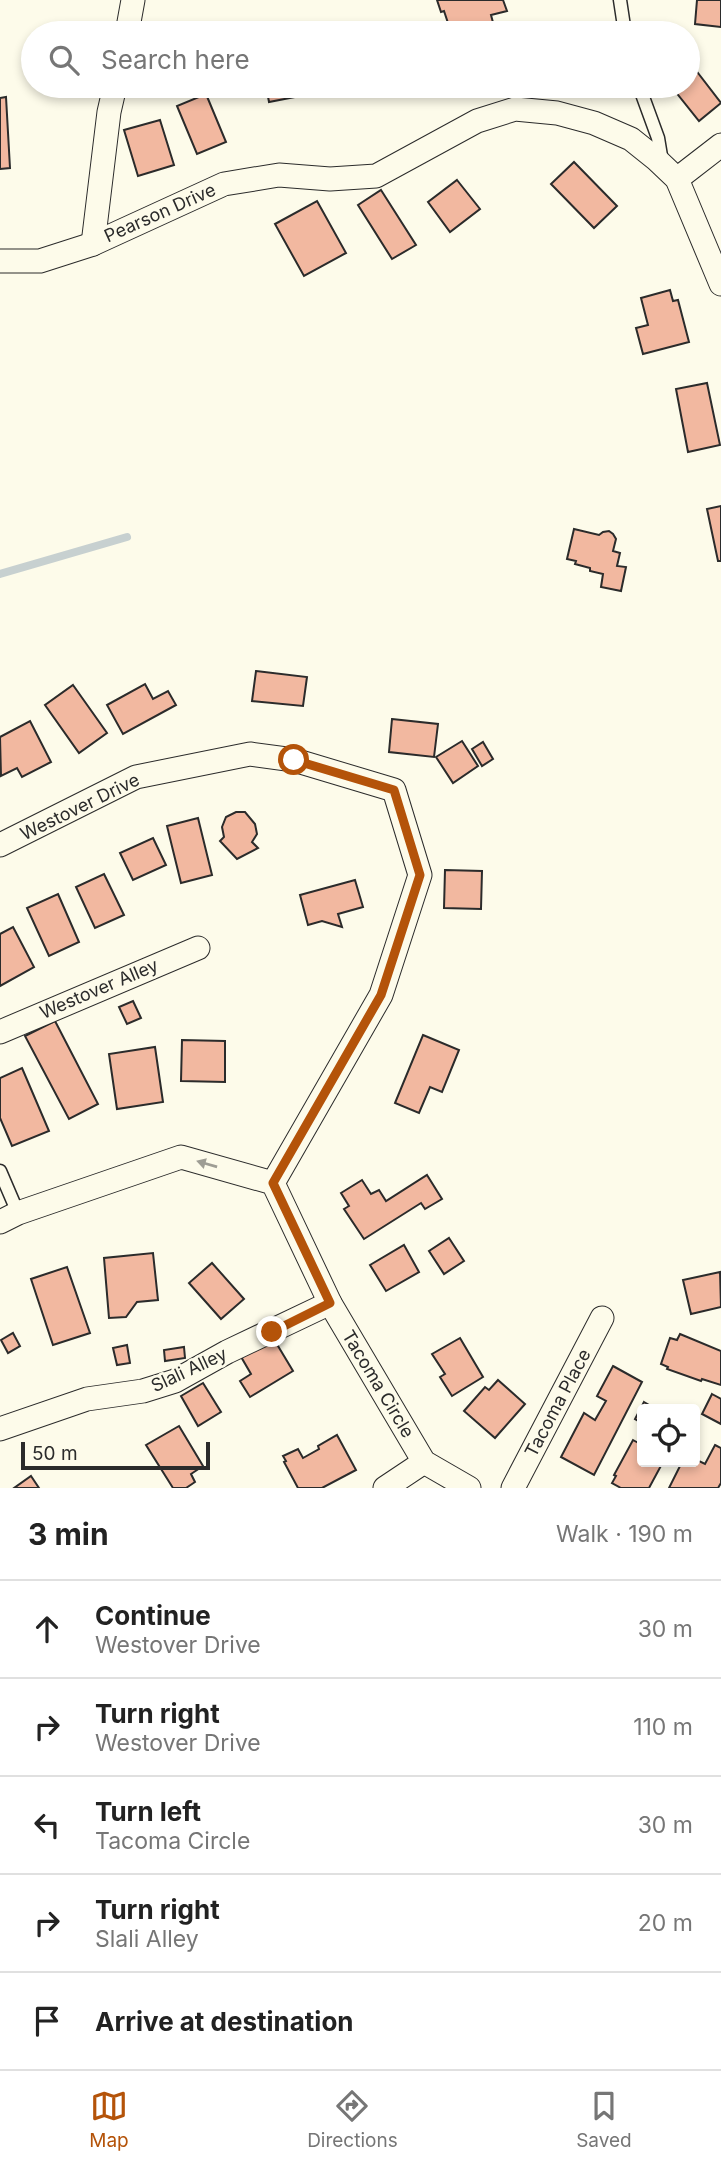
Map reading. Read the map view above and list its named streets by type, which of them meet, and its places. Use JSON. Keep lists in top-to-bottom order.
{
  "streets": {
    "street": [
      "Pearson Drive",
      "Westover Drive",
      "Westover Alley",
      "Slali Alley",
      "Tacoma Circle",
      "Tacoma Place"
    ]
  },
  "crossings": [
    ["Westover Drive", "Tacoma Circle"],
    ["Slali Alley", "Tacoma Circle"]
  ],
  "scale_bar": "50 m",
  "page": {
    "search": "Search here",
    "scale": "50 m",
    "heading": ["3 min", "Walk · 190 m"],
    "list": [
      ["Continue", "Westover Drive", "30 m"],
      ["Turn right", "Westover Drive", "110 m"],
      ["Turn left", "Tacoma Circle", "30 m"],
      ["Turn right", "Slali Alley", "20 m"],
      "Arrive at destination"
    ],
    "nav": ["Map", "Directions", "Saved"]
  }
}
